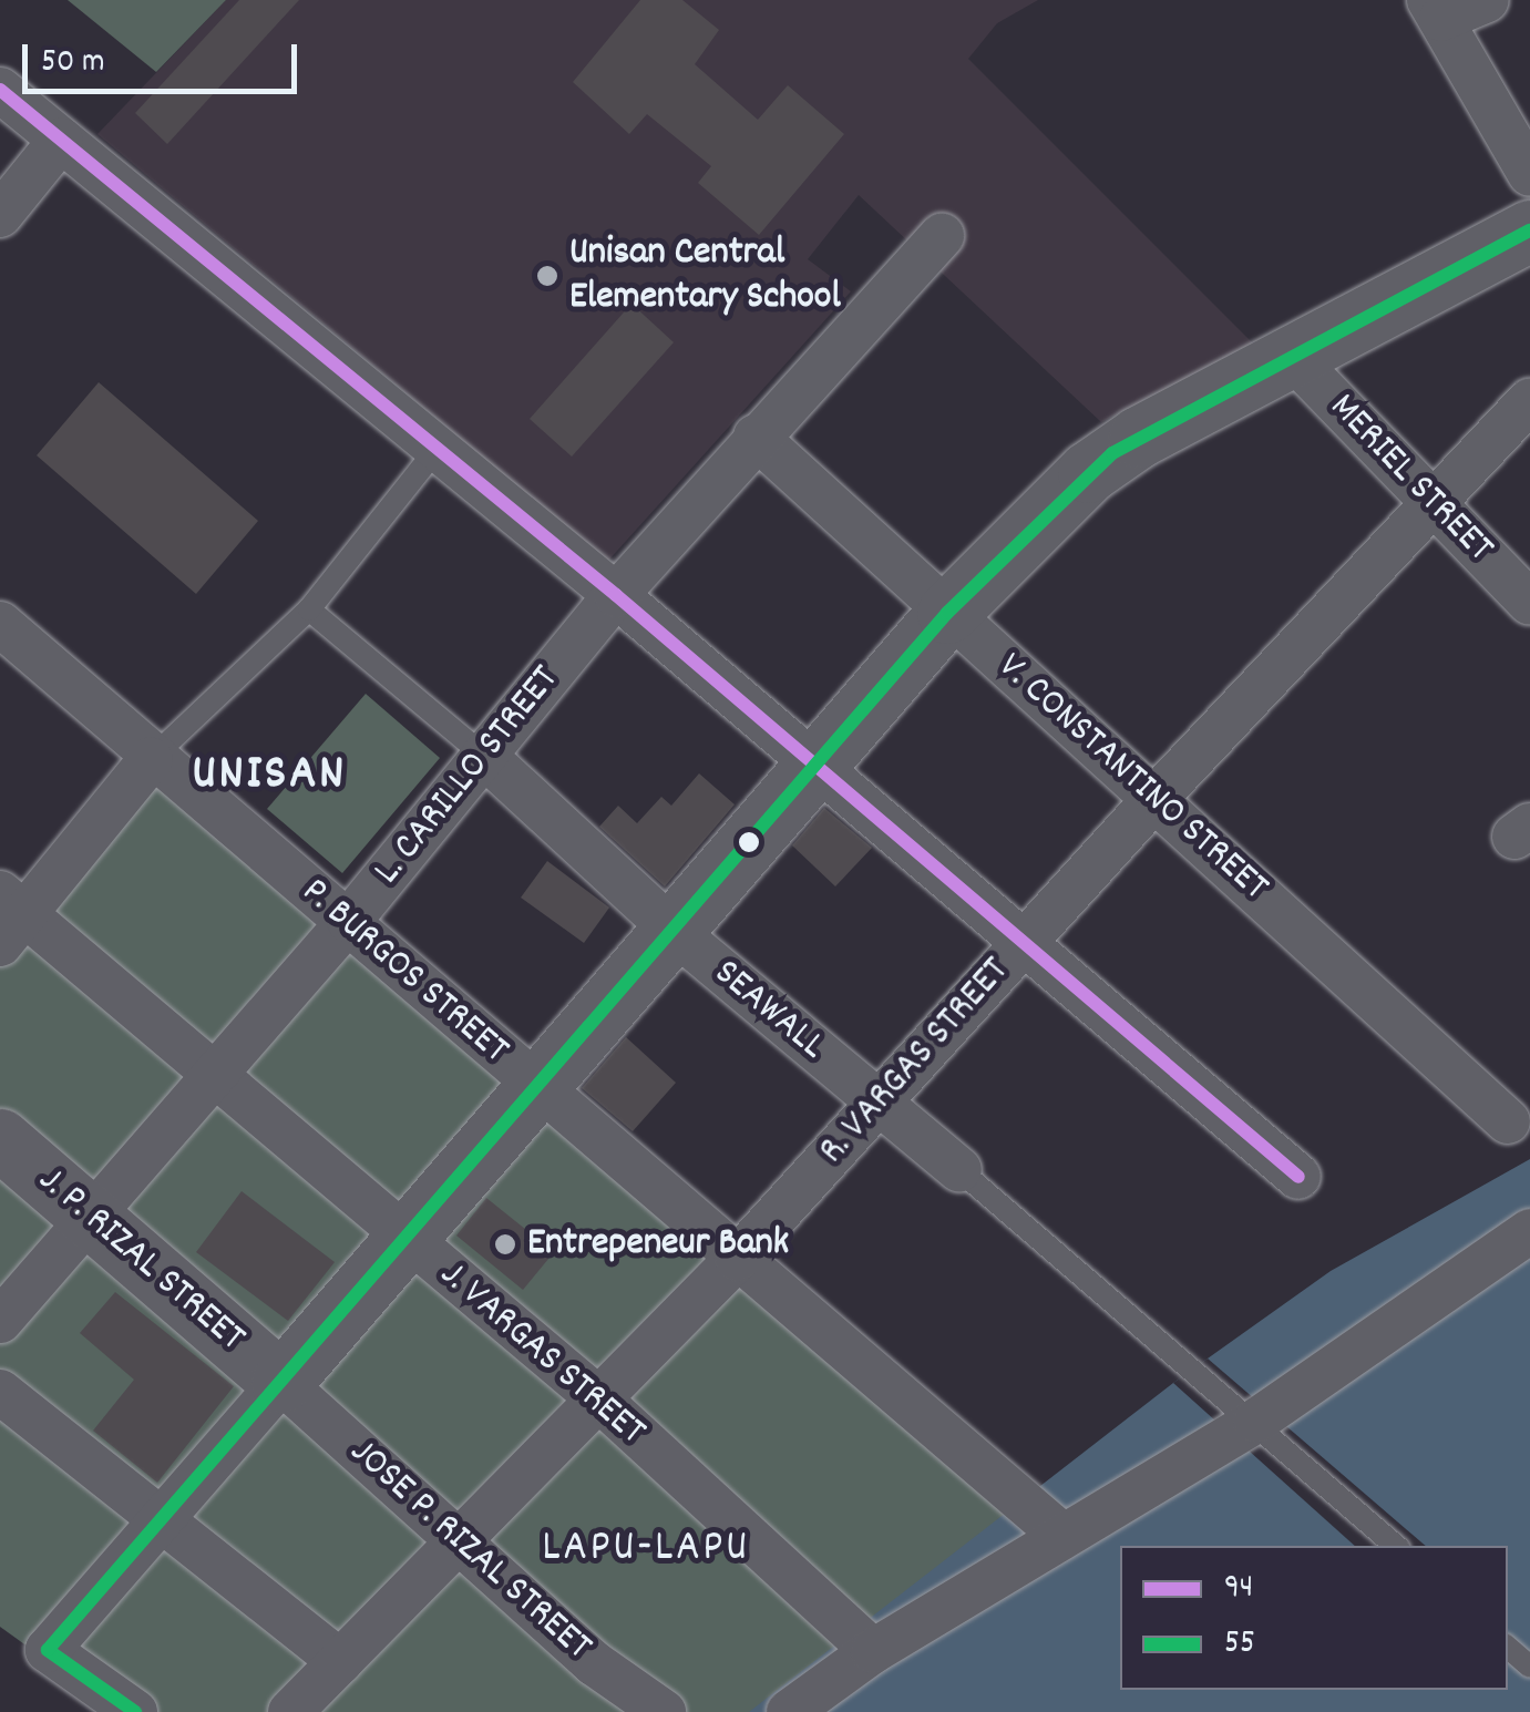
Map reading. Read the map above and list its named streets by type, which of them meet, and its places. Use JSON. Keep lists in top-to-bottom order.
{
  "streets": {
    "main road": ["J. P. RIZAL STREET"],
    "street": [
      "MERIEL STREET",
      "L. CARILLO STREET",
      "V. CONSTANTINO STREET",
      "P. BURGOS STREET",
      "SEAWALL",
      "R. VARGAS STREET",
      "J. VARGAS STREET",
      "JOSE P. RIZAL STREET"
    ]
  },
  "crossings": [
    ["MERIEL STREET", "R. VARGAS STREET"],
    ["L. CARILLO STREET", "V. CONSTANTINO STREET"],
    ["L. CARILLO STREET", "P. BURGOS STREET"],
    ["L. CARILLO STREET", "SEAWALL"],
    ["L. CARILLO STREET", "J. P. RIZAL STREET"],
    ["L. CARILLO STREET", "J. VARGAS STREET"],
    ["V. CONSTANTINO STREET", "R. VARGAS STREET"],
    ["P. BURGOS STREET", "R. VARGAS STREET"],
    ["SEAWALL", "R. VARGAS STREET"],
    ["R. VARGAS STREET", "J. VARGAS STREET"],
    ["R. VARGAS STREET", "JOSE P. RIZAL STREET"],
    ["J. P. RIZAL STREET", "JOSE P. RIZAL STREET"]
  ],
  "districts": ["UNISAN", "LAPU-LAPU"],
  "places": ["Unisan Central Elementary School", "Entrepeneur Bank"],
  "lines": ["transit line 94", "transit line 55"],
  "legend": ["94", "55"],
  "scale_bar": "50 m"
}
